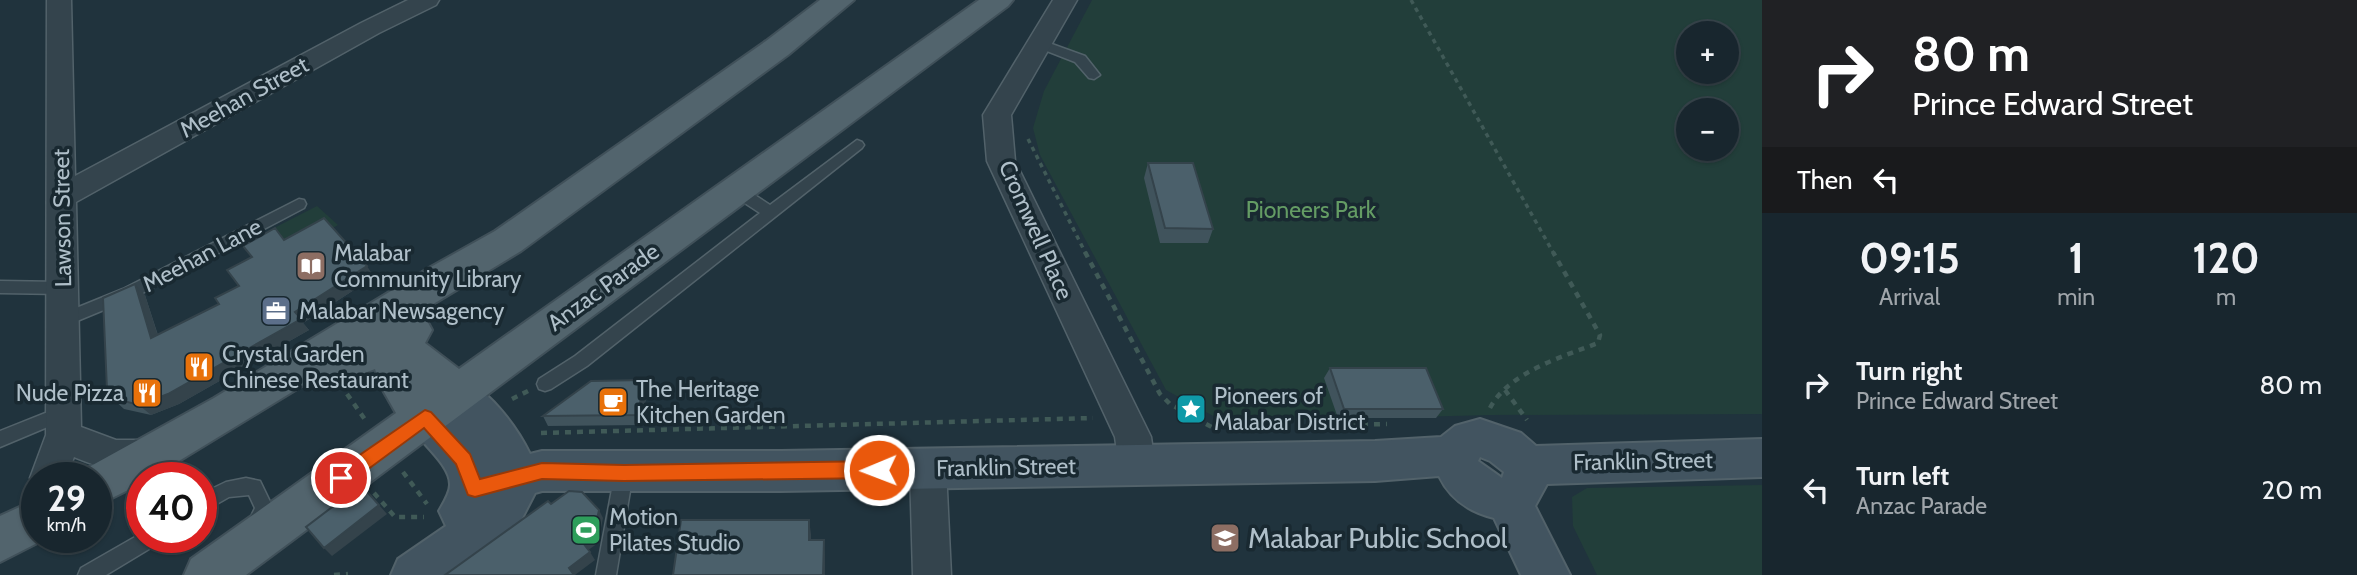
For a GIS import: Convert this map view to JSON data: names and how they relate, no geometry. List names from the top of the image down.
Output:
{
  "streets": {
    "main road": ["Anzac Parade"],
    "street": [
      "Meehan Street",
      "Lawson Street",
      "Cromwell Place",
      "Franklin Street"
    ],
    "lane": ["Meehan Lane"]
  },
  "crossings": [
    ["Meehan Street", "Lawson Street"],
    ["Lawson Street", "Meehan Lane"],
    ["Cromwell Place", "Franklin Street"]
  ],
  "parks": ["Pioneers Park"],
  "places": {
    "library": ["Malabar Community Library"],
    "office": ["Malabar Newsagency"],
    "restaurant": ["Crystal Garden Chinese Restaurant", "Nude Pizza"],
    "cafe": ["The Heritage Kitchen Garden"],
    "place": ["Pioneers of Malabar District"],
    "sports": ["Motion Pilates Studio"],
    "school or university": ["Malabar Public School"]
  },
  "page": {
    "turn": ["80 m", "Prince Edward Street"],
    "map_buttons": ["+", "−"],
    "then": "Then",
    "eta": [
      "09:15",
      "Arrival",
      "1",
      "min",
      "120",
      "m"
    ],
    "list": [
      {
        "name": "Turn right",
        "note": "Prince Edward Street",
        "value": "80 m"
      },
      {
        "name": "Turn left",
        "note": "Anzac Parade",
        "value": "20 m"
      }
    ],
    "speed": "29 km/h",
    "limit": "40"
  }
}
